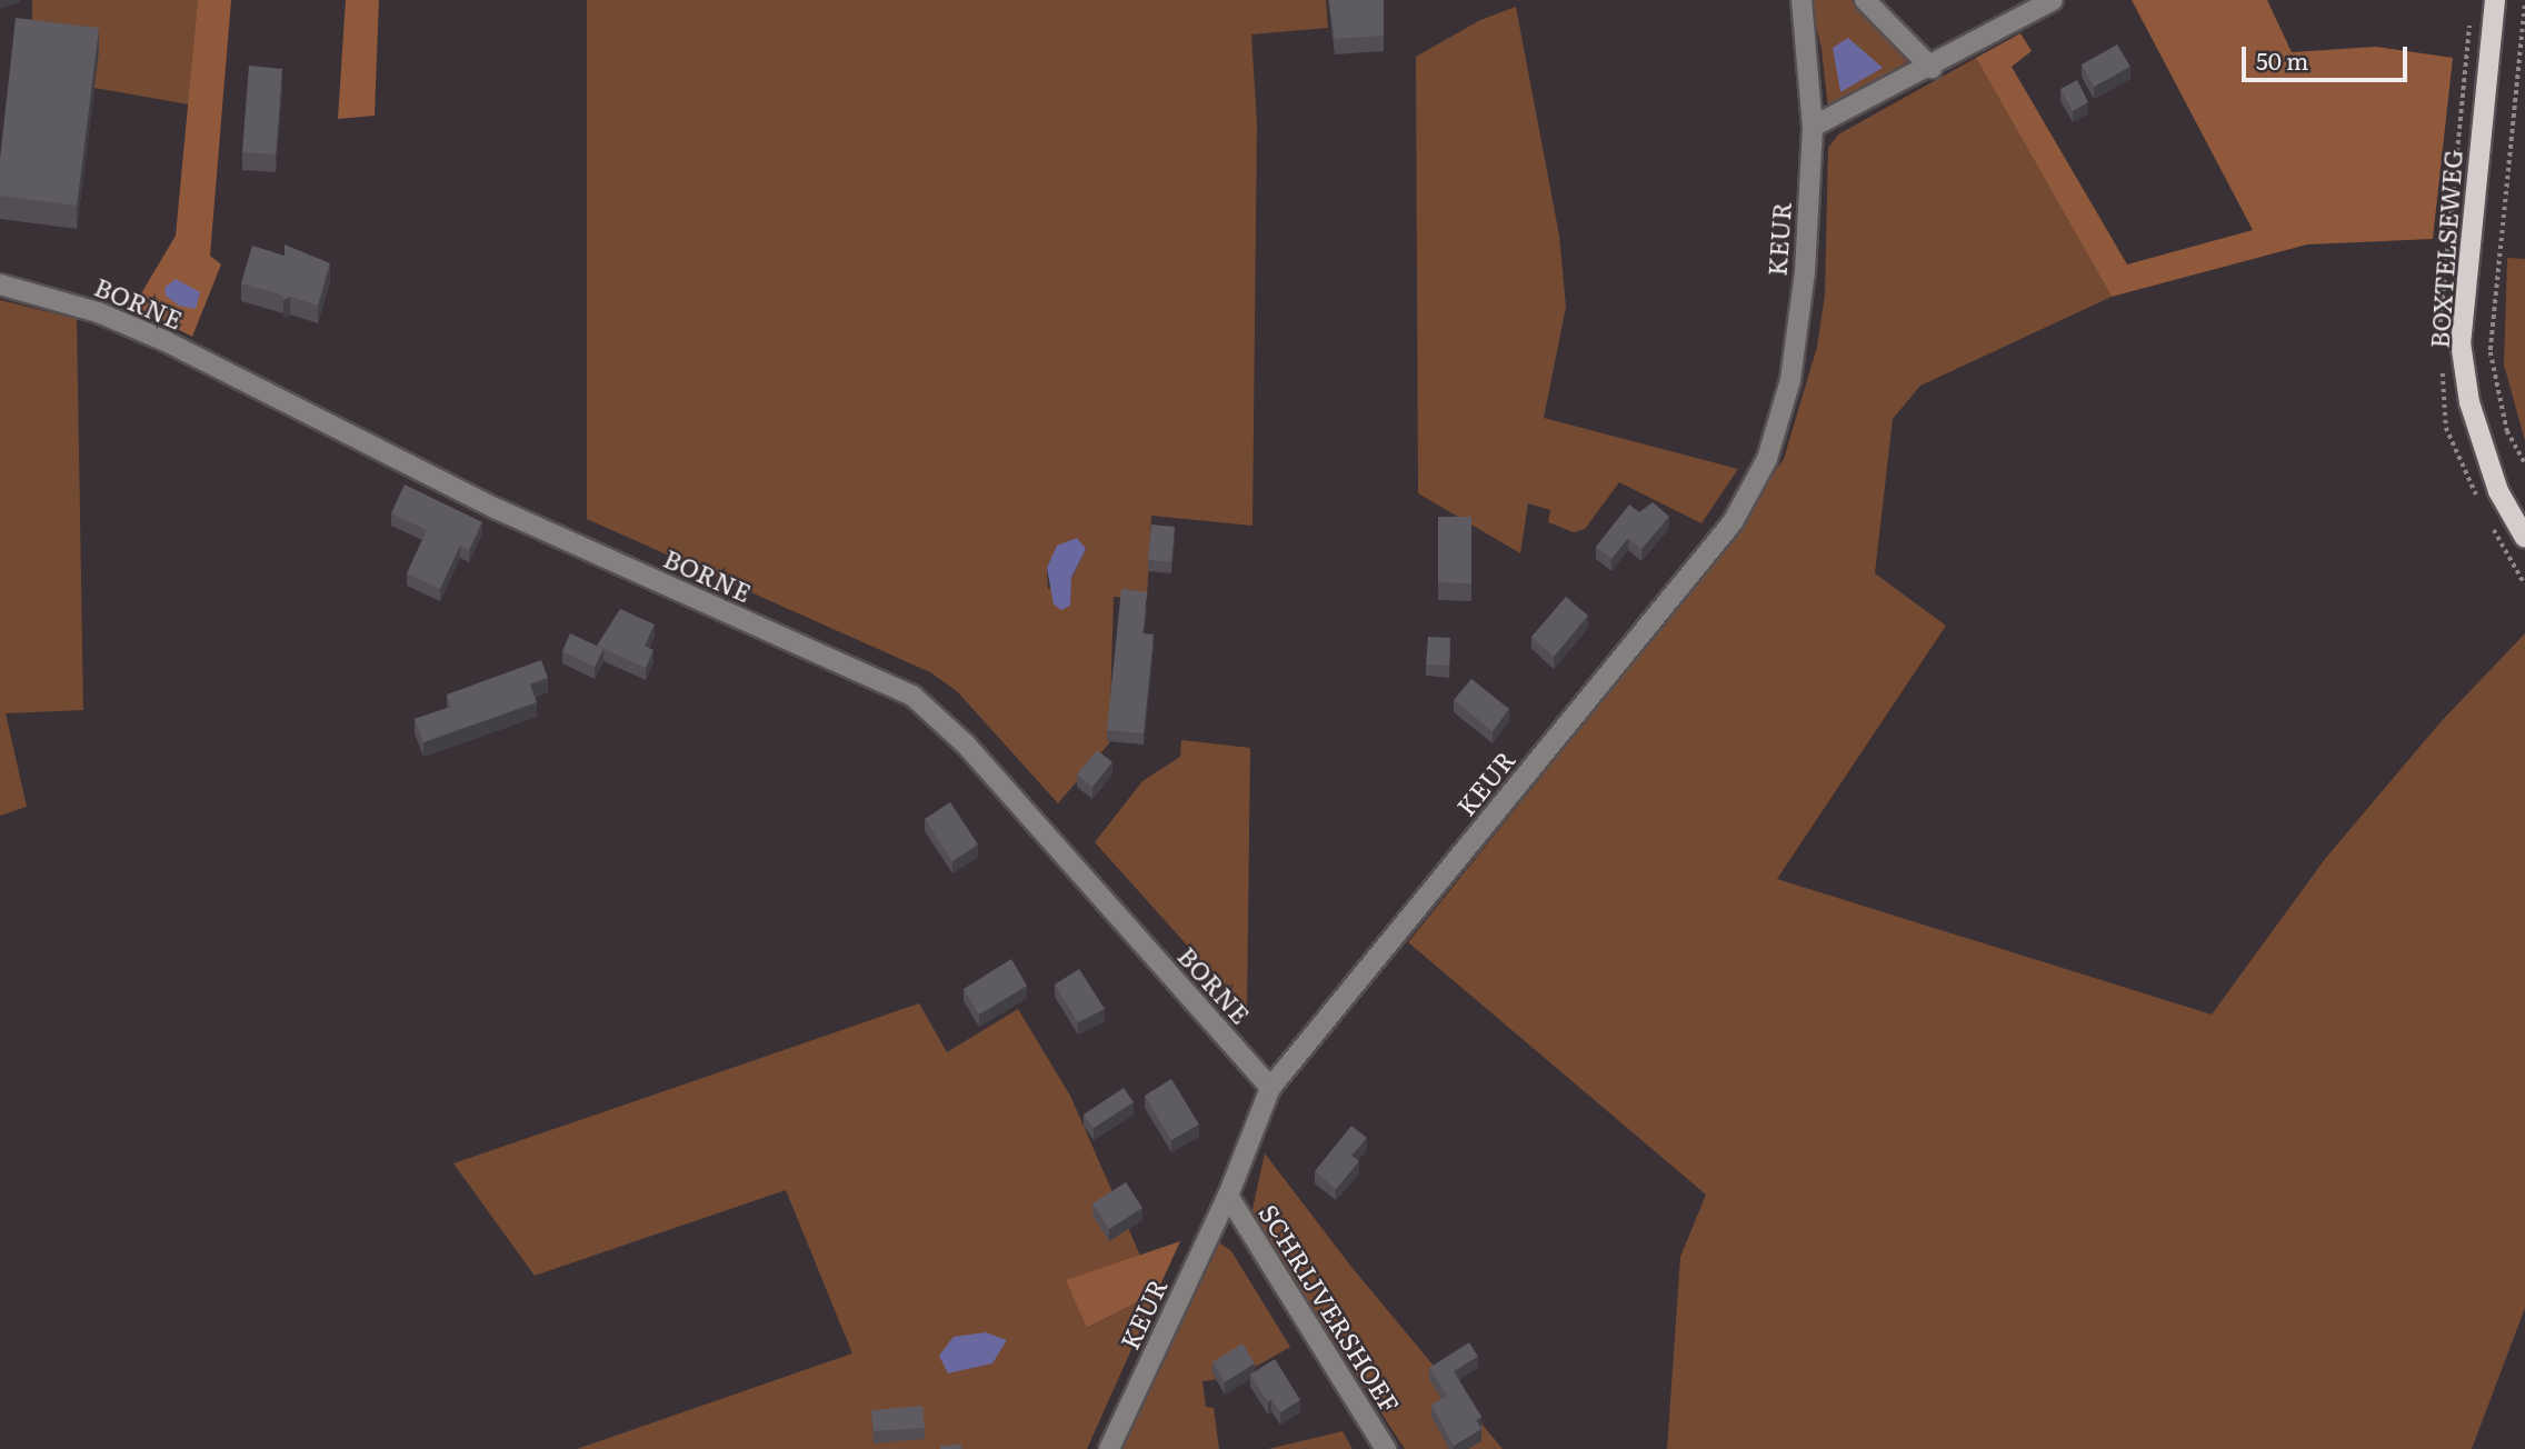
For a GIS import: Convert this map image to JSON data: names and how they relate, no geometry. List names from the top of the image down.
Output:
{
  "streets": {
    "main road": ["BOXTELSEWEG"],
    "street": ["KEUR", "BORNE", "SCHRIJVERSHOEF"]
  },
  "crossings": [
    ["KEUR", "BORNE"],
    ["KEUR", "SCHRIJVERSHOEF"]
  ],
  "scale_bar": "50 m"
}
